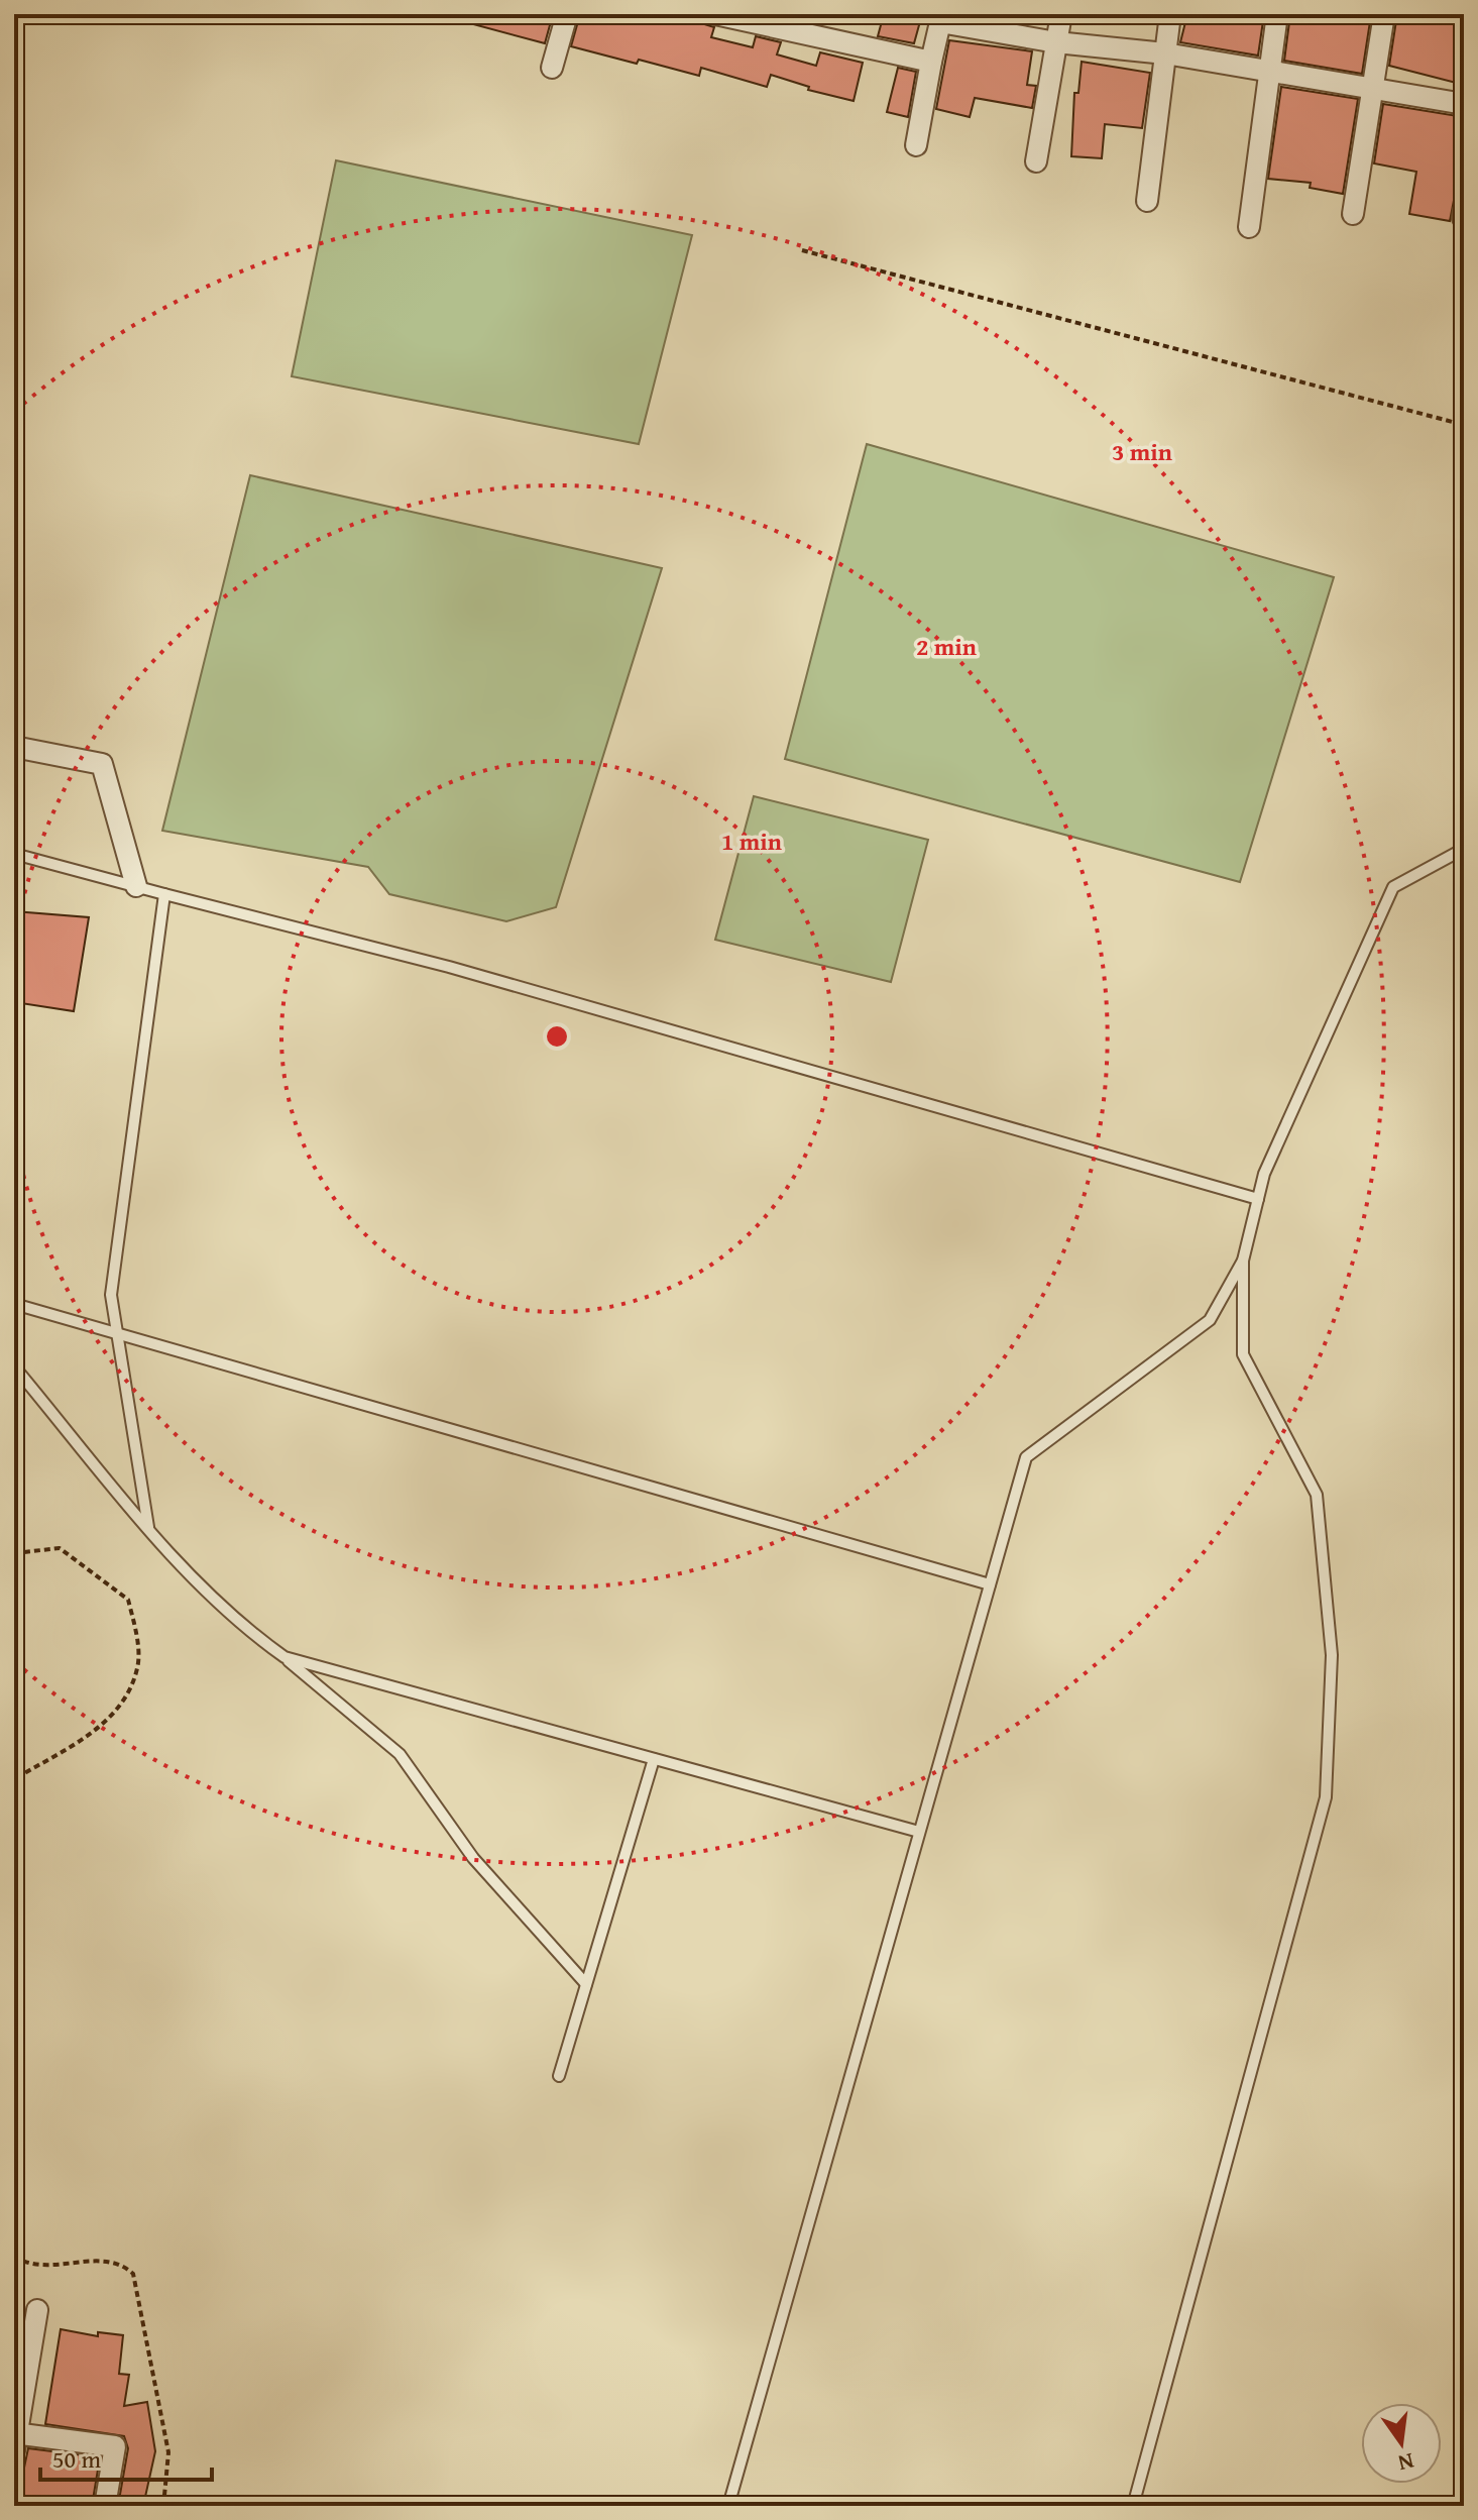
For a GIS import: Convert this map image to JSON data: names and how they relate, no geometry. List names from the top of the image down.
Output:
{
  "scale_bar": "50 m",
  "north": "bottom",
  "rings": ["3 min", "2 min", "1 min"]
}
